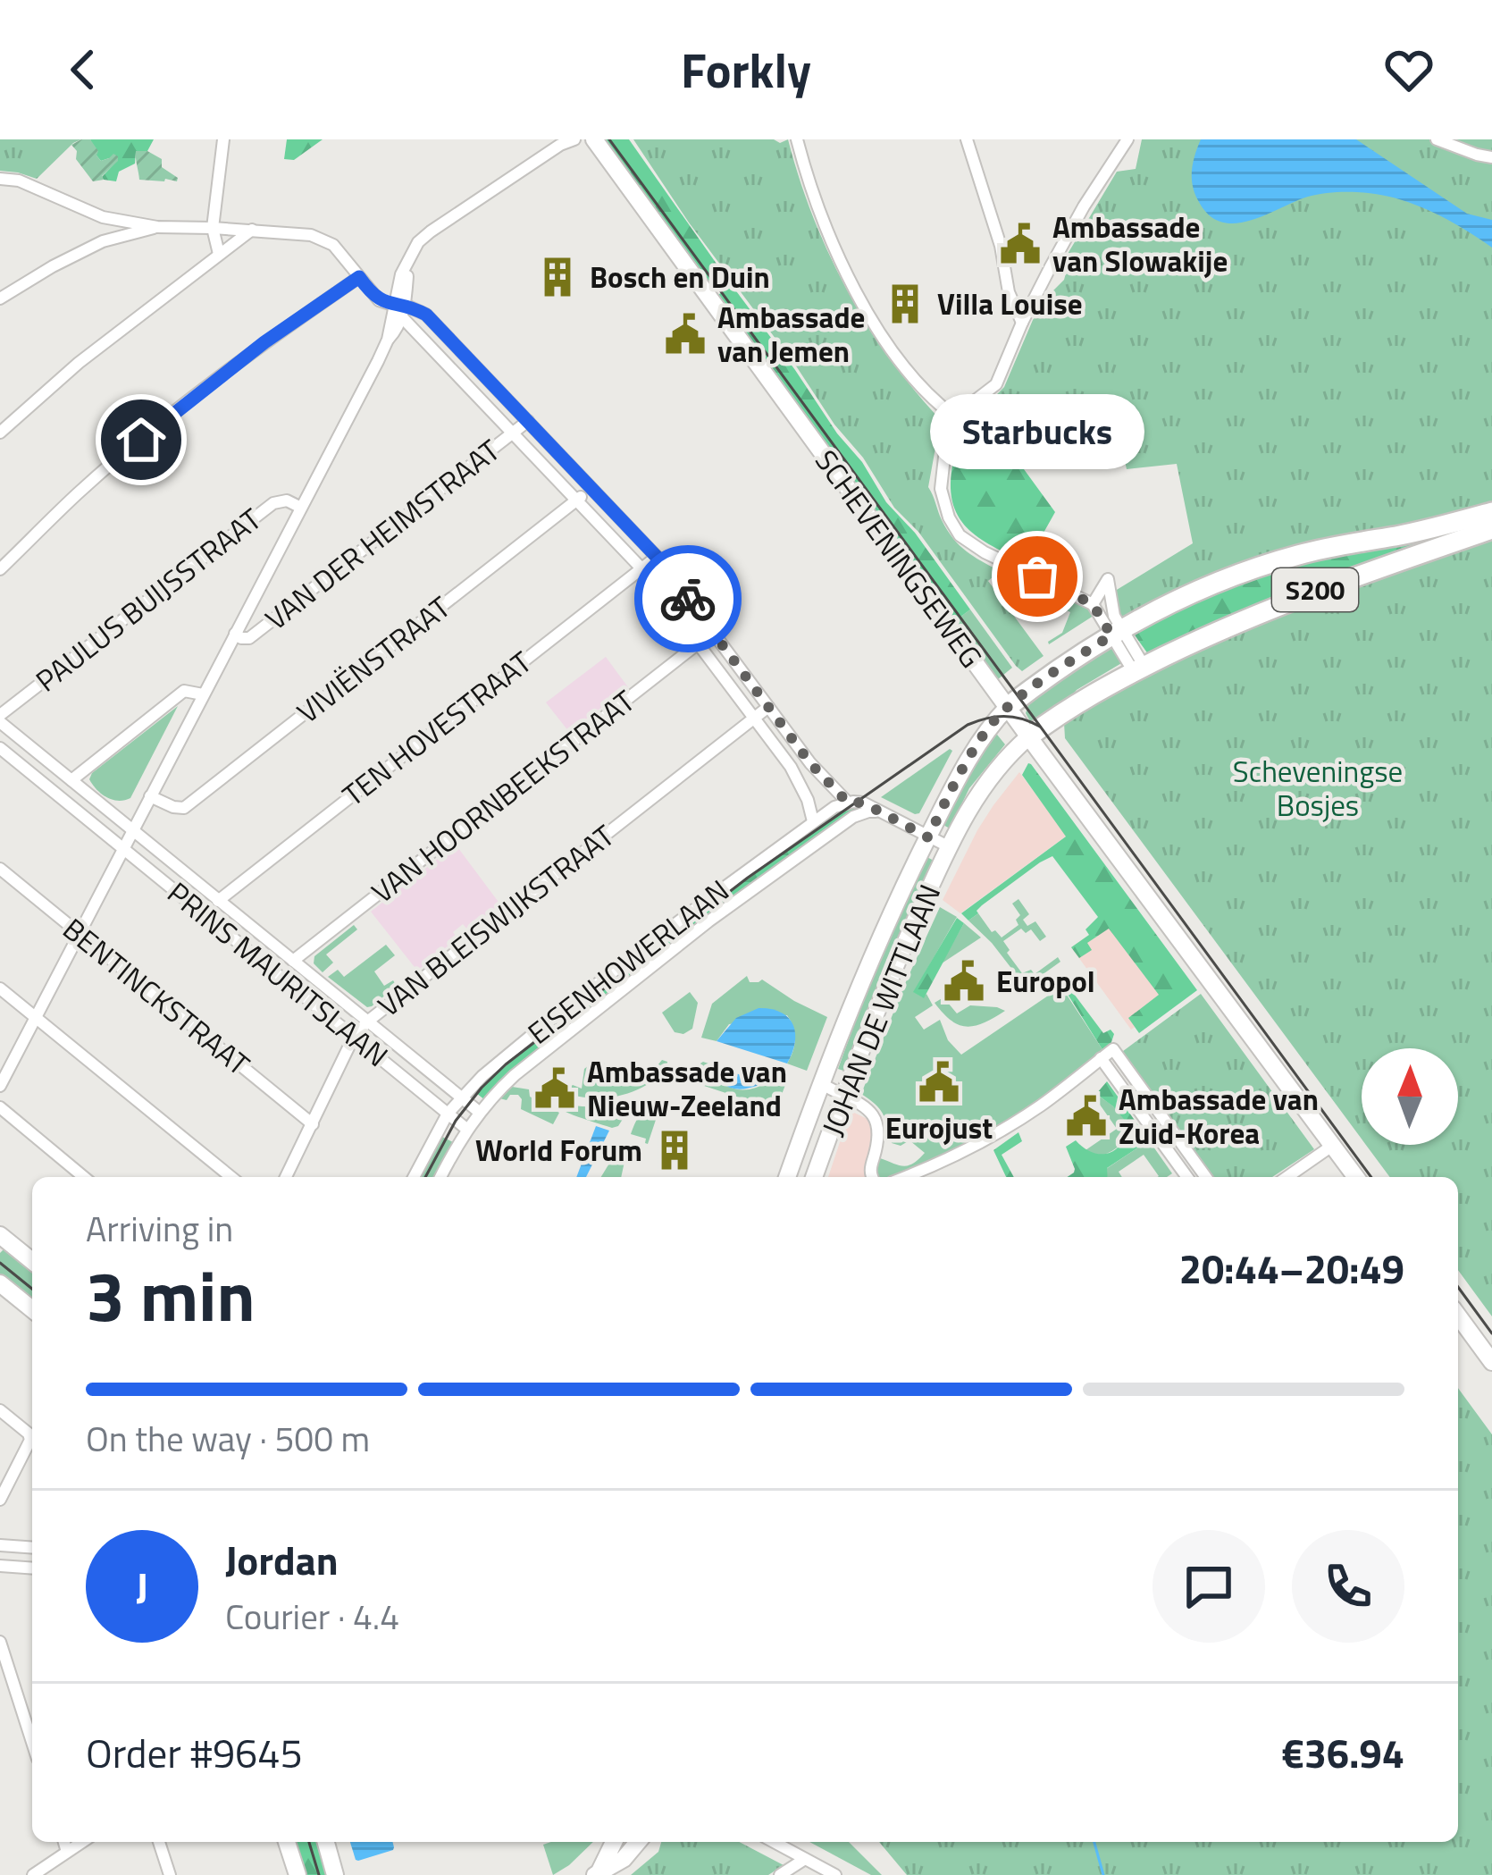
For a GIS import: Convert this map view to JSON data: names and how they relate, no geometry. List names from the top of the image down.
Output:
{
  "streets": {
    "main road": ["S200"],
    "street": [
      "VAN DER HEIMSTRAAT",
      "SCHEVENINGSEWEG",
      "PAULUS BUIJSSTRAAT",
      "VIVIËNSTRAAT",
      "TEN HOVESTRAAT",
      "VAN HOORNBEEKSTRAAT",
      "VAN BLEISWIJKSTRAAT",
      "EISENHOWERLAAN",
      "PRINS MAURITSLAAN",
      "BENTINCKSTRAAT",
      "JOHAN DE WITTLAAN"
    ]
  },
  "crossings": [
    ["SCHEVENINGSEWEG", "S200"],
    ["SCHEVENINGSEWEG", "JOHAN DE WITTLAAN"],
    ["S200", "JOHAN DE WITTLAAN"],
    ["TEN HOVESTRAAT", "PRINS MAURITSLAAN"],
    ["VAN HOORNBEEKSTRAAT", "PRINS MAURITSLAAN"],
    ["VAN BLEISWIJKSTRAAT", "PRINS MAURITSLAAN"],
    ["VAN BLEISWIJKSTRAAT", "BENTINCKSTRAAT"],
    ["EISENHOWERLAAN", "PRINS MAURITSLAAN"]
  ],
  "parks": ["Scheveningse Bosjes"],
  "places": {
    "public building": [
      "Ambassade van Slowakije",
      "Ambassade van Jemen",
      "Europol",
      "Eurojust",
      "Ambassade van Nieuw-Zeeland",
      "Ambassade van Zuid-Korea"
    ],
    "building": ["Bosch en Duin", "Villa Louise", "World Forum"],
    "other": ["Starbucks"]
  },
  "north": "top",
  "page": {
    "header": "Forkly",
    "bubble": "Starbucks",
    "heading": ["3 min", "Arriving in", "20:44–20:49"],
    "panel": [
      "Jordan",
      "Courier · 4.4",
      "Order #9645",
      "€36.94"
    ],
    "bar": "On the way · 500 m",
    "round": "J"
  }
}
